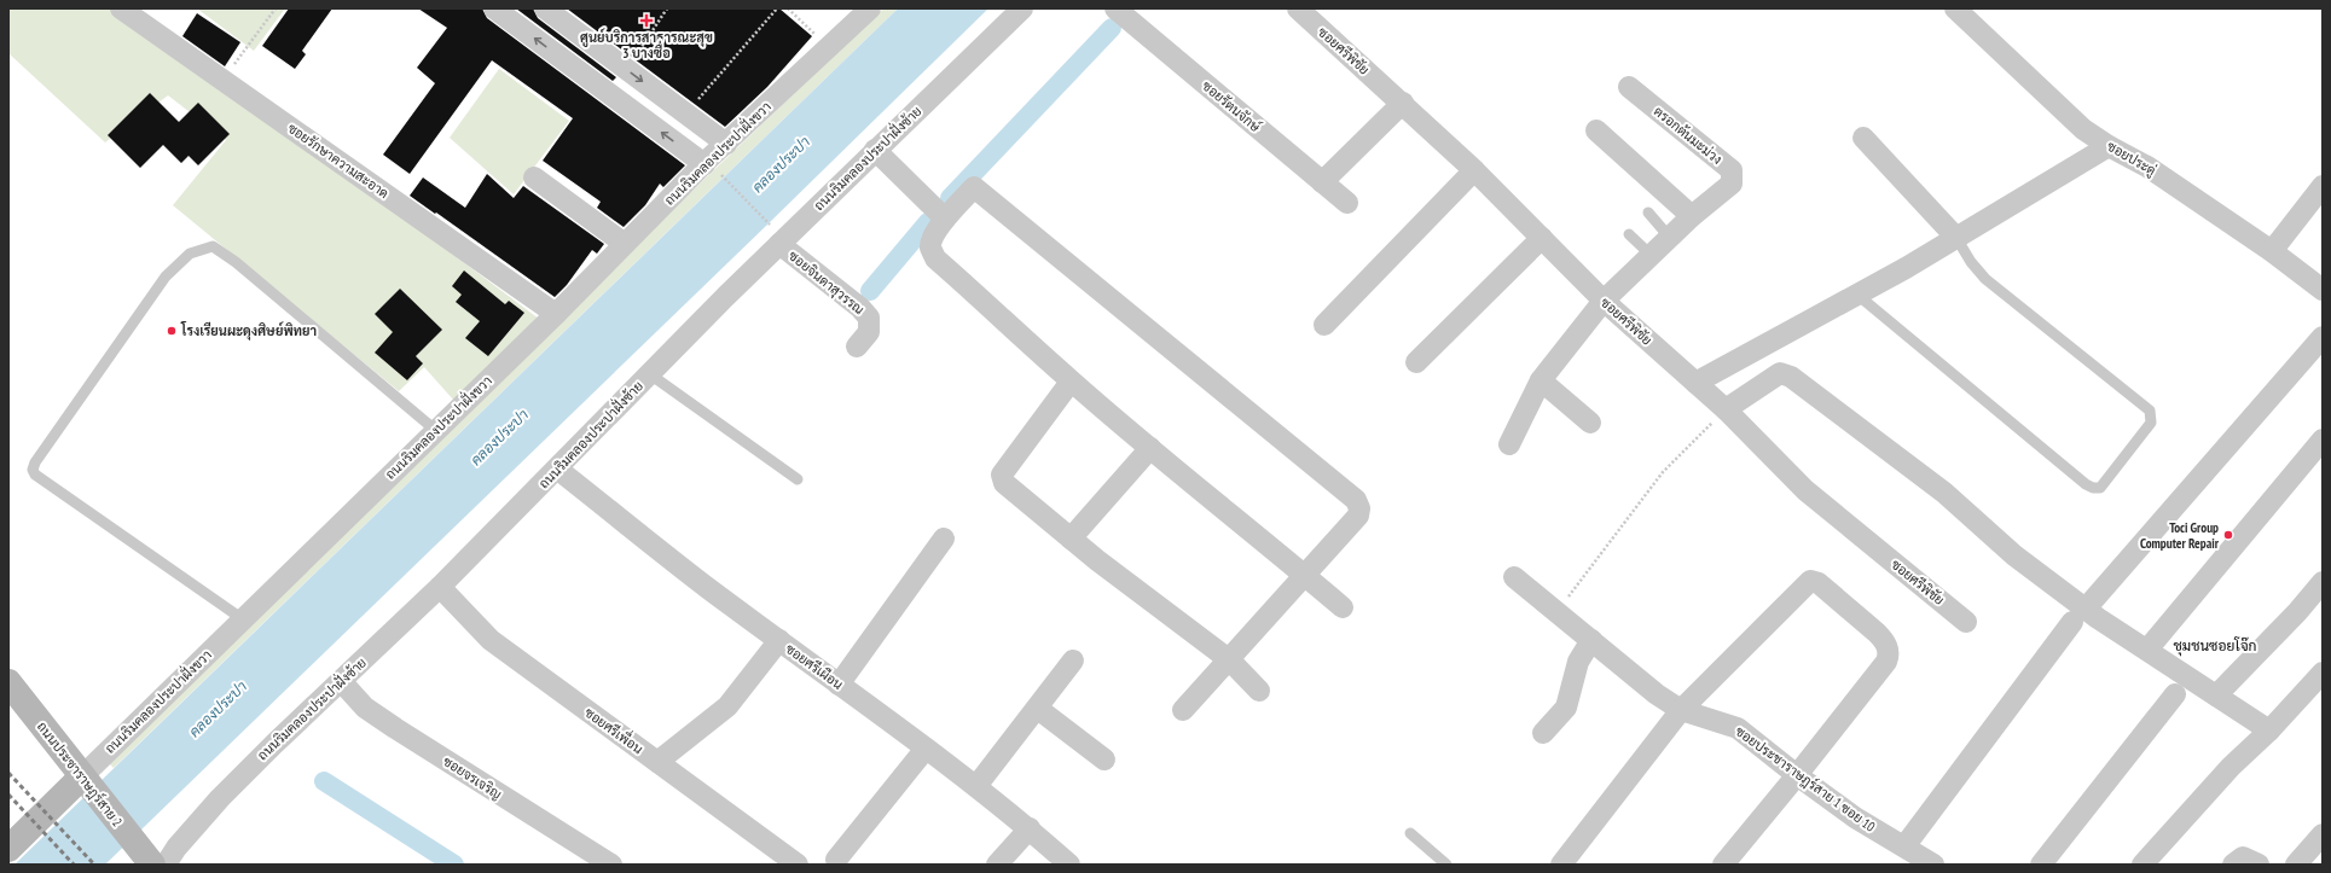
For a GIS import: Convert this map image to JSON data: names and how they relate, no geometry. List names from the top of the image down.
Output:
{
  "streets": {
    "main road": ["ถนนริมคลองประปาฝั่งขวา", "ถนนประชาราษฎร์สาย 2"],
    "street": [
      "ซอยศรีพิชัย",
      "ซอยรัตนจักษ์",
      "ตรอกต้นมะม่วง",
      "ถนนริมคลองประปาฝั่งซ้าย",
      "ซอยประดู่",
      "ซอยรักษาความสะอาด",
      "ซอยจินดาสุวรรณ",
      "ซอยศรีเผือน",
      "ซอยศรีเพื่อน",
      "ซอยจรเจริญ",
      "ซอยประชาราษฎร์สาย 1 ซอย 10"
    ]
  },
  "crossings": [
    ["ถนนริมคลองประปาฝั่งขวา", "ซอยรักษาความสะอาด"],
    ["ถนนริมคลองประปาฝั่งขวา", "ถนนประชาราษฎร์สาย 2"],
    ["ถนนริมคลองประปาฝั่งซ้าย", "ซอยจินดาสุวรรณ"],
    ["ถนนริมคลองประปาฝั่งซ้าย", "ซอยศรีเผือน"],
    ["ถนนริมคลองประปาฝั่งซ้าย", "ซอยศรีเพื่อน"],
    ["ถนนริมคลองประปาฝั่งซ้าย", "ซอยจรเจริญ"]
  ],
  "districts": ["ชุมชนซอยโจ๊ก"],
  "water": ["คลองประปา"],
  "places": {
    "health": ["ศูนย์บริการสาธารณะสุข 3 บางซื่อ"],
    "other": ["โรงเรียนผะดุงศิษย์พิทยา", "Toci Group Computer Repair"]
  }
}
